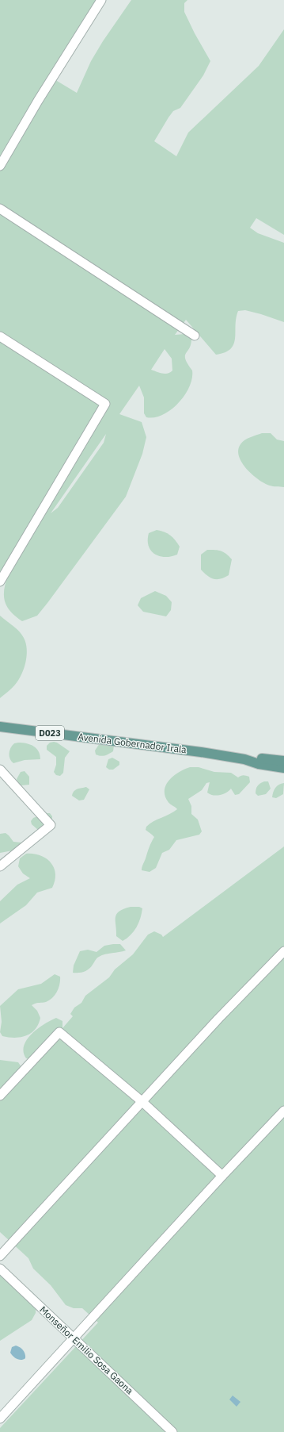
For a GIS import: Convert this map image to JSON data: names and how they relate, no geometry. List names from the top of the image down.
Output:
{
  "streets": {
    "main road": ["D023", "Avenida Gobernador Irala"],
    "street": ["Monseñor Emilio Sosa Gaona"]
  }
}
